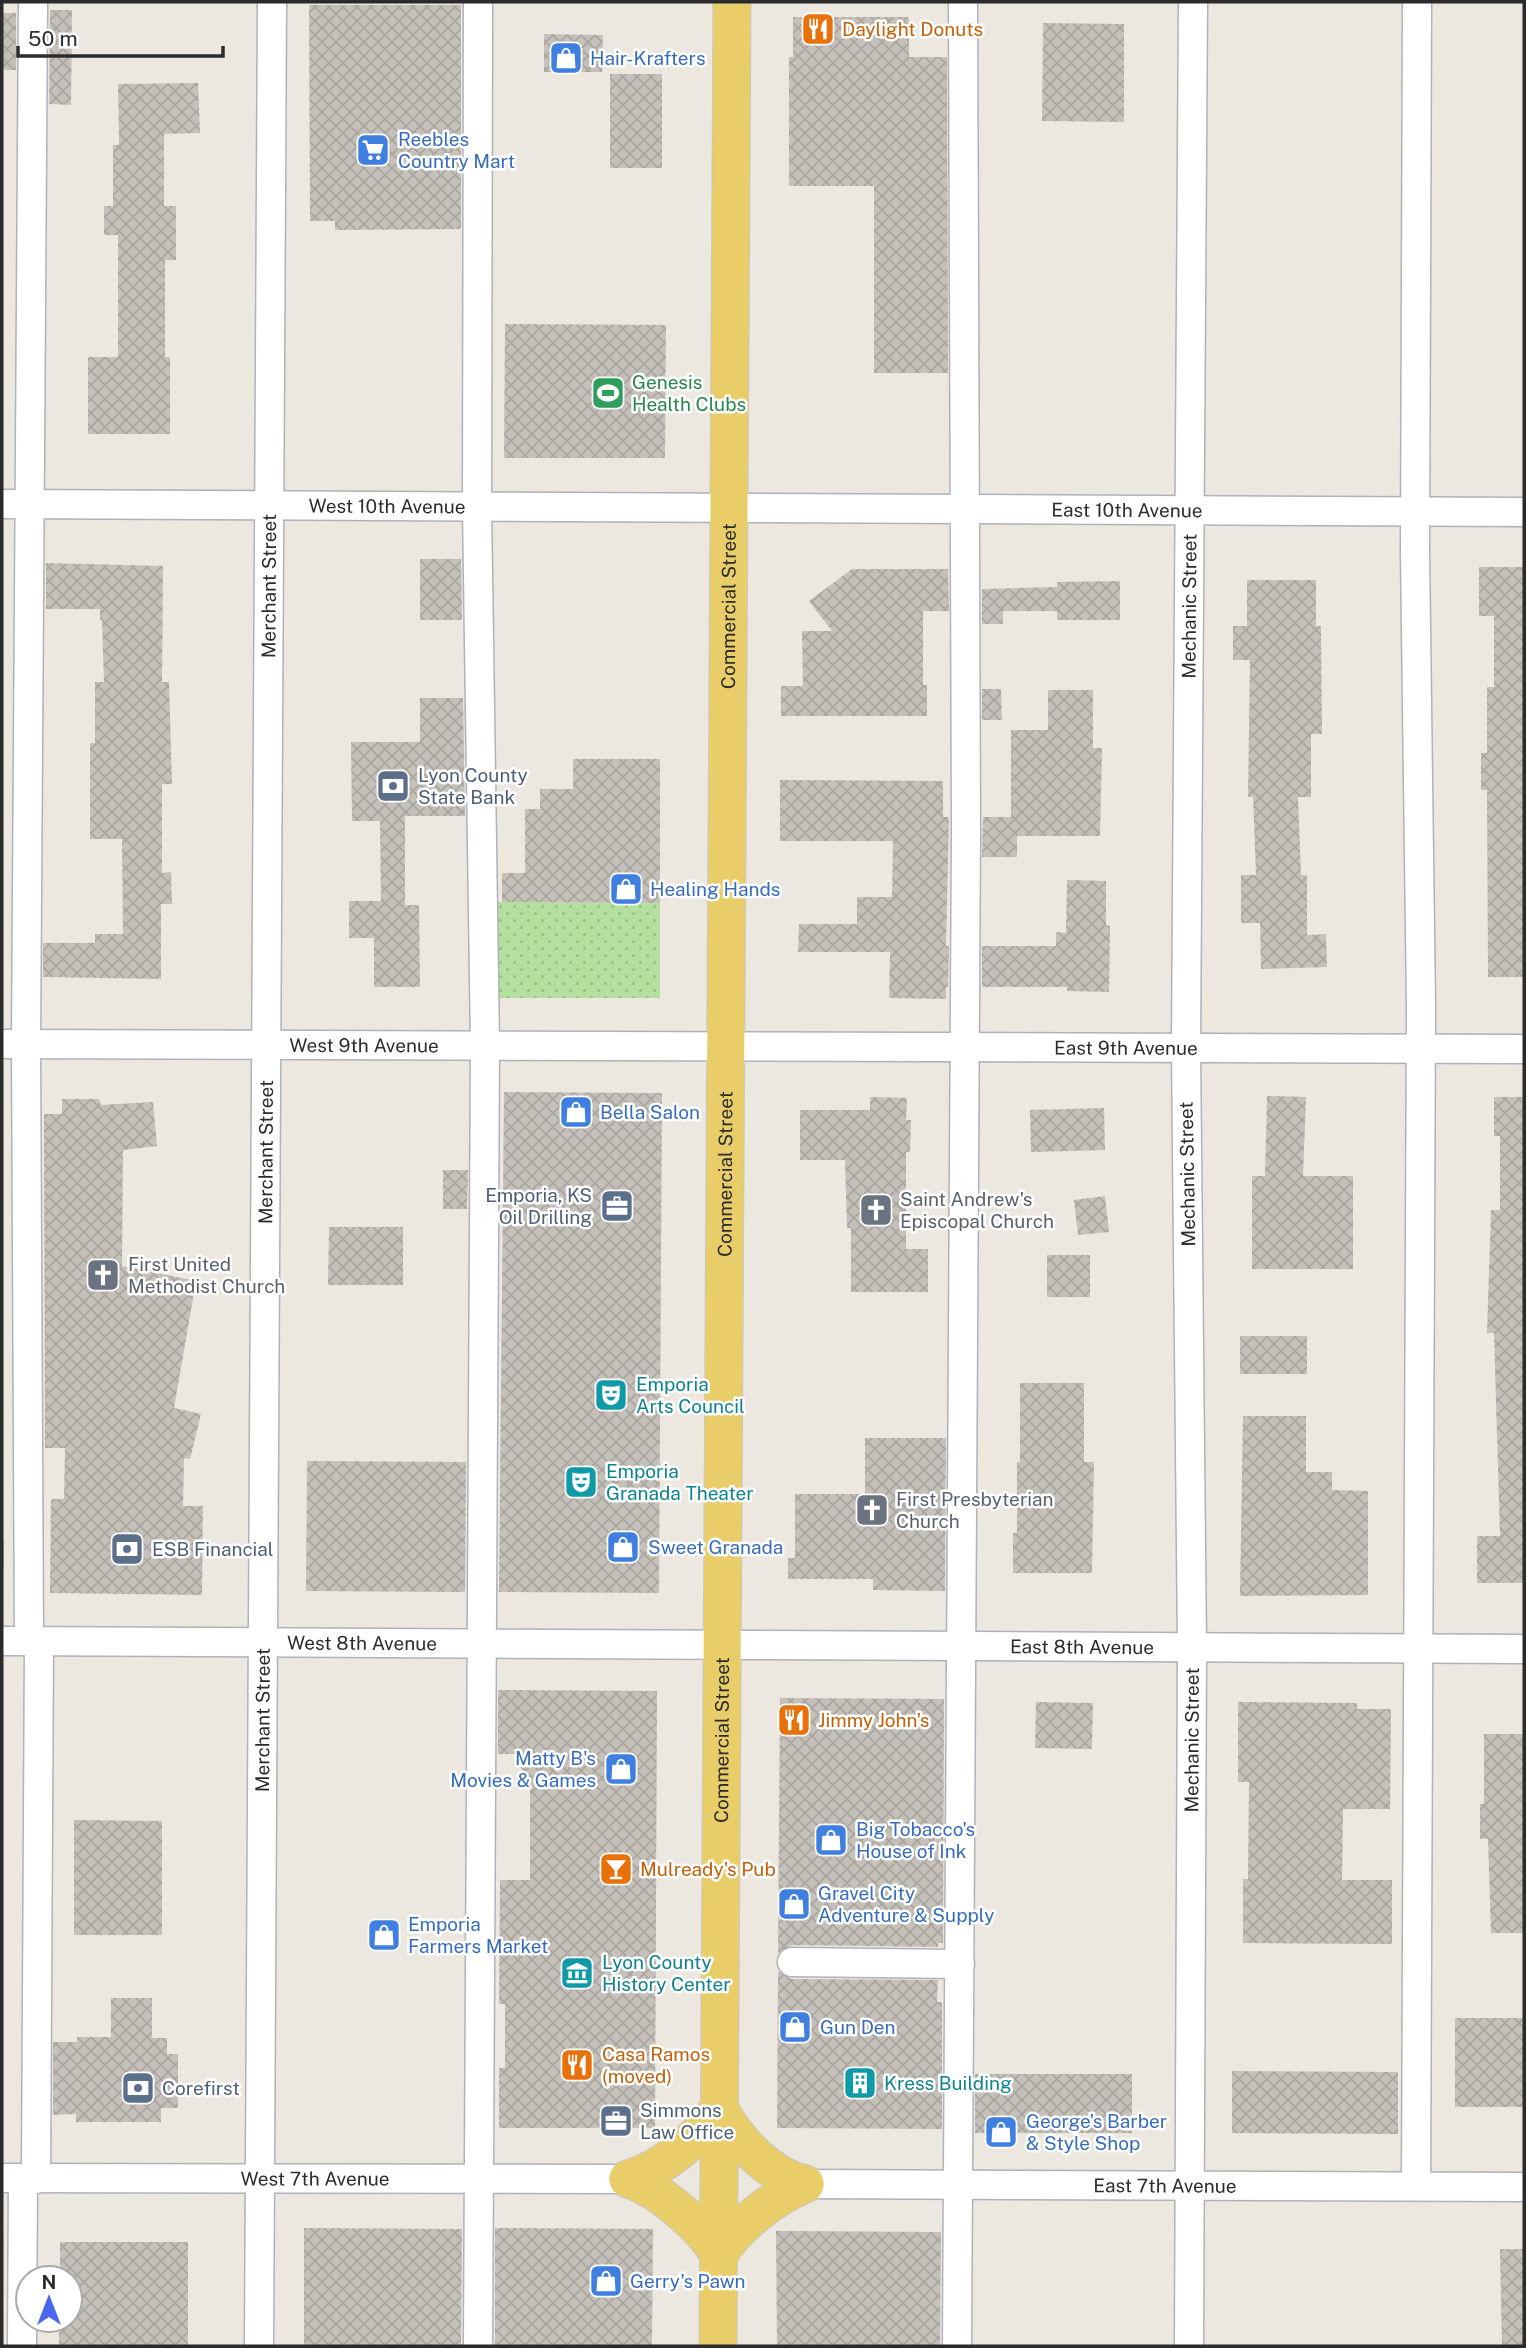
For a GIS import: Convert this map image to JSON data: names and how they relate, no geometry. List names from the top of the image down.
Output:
{
  "streets": {
    "main road": ["Commercial Street"],
    "street": [
      "West 10th Avenue",
      "East 10th Avenue",
      "Merchant Street",
      "Mechanic Street",
      "West 9th Avenue",
      "East 9th Avenue",
      "West 8th Avenue",
      "East 8th Avenue",
      "West 7th Avenue",
      "East 7th Avenue"
    ]
  },
  "crossings": [
    ["West 10th Avenue", "East 10th Avenue"],
    ["West 10th Avenue", "Merchant Street"],
    ["West 10th Avenue", "Commercial Street"],
    ["East 10th Avenue", "Commercial Street"],
    ["East 10th Avenue", "Mechanic Street"],
    ["Merchant Street", "West 9th Avenue"],
    ["Merchant Street", "West 8th Avenue"],
    ["Merchant Street", "West 7th Avenue"],
    ["Commercial Street", "West 9th Avenue"],
    ["Commercial Street", "East 9th Avenue"],
    ["Commercial Street", "West 8th Avenue"],
    ["Commercial Street", "East 8th Avenue"],
    ["Mechanic Street", "East 9th Avenue"],
    ["Mechanic Street", "East 8th Avenue"],
    ["Mechanic Street", "East 7th Avenue"],
    ["West 9th Avenue", "East 9th Avenue"],
    ["West 8th Avenue", "East 8th Avenue"]
  ],
  "places": {
    "restaurant": ["Daylight Donuts", "Jimmy John's", "Casa Ramos (moved)"],
    "shop": [
      "Hair-Krafters",
      "Healing Hands",
      "Bella Salon",
      "Sweet Granada",
      "Matty B's Movies & Games",
      "Big Tobacco's House of Ink",
      "Gravel City Adventure & Supply",
      "Emporia Farmers Market",
      "Gun Den",
      "George's Barber & Style Shop",
      "Gerry's Pawn"
    ],
    "supermarket": ["Reebles Country Mart"],
    "sports": ["Genesis Health Clubs"],
    "bank": ["Lyon County State Bank", "ESB Financial", "Corefirst"],
    "office": ["Emporia, KS Oil Drilling", "Simmons Law Office"],
    "church": ["Saint Andrew's Episcopal Church", "First United Methodist Church", "First Presbyterian Church"],
    "theatre": ["Emporia Arts Council", "Emporia Granada Theater"],
    "bar": ["Mulready's Pub"],
    "museum": ["Lyon County History Center"],
    "building": ["Kress Building"]
  },
  "scale_bar": "50 m",
  "north": "top"
}
